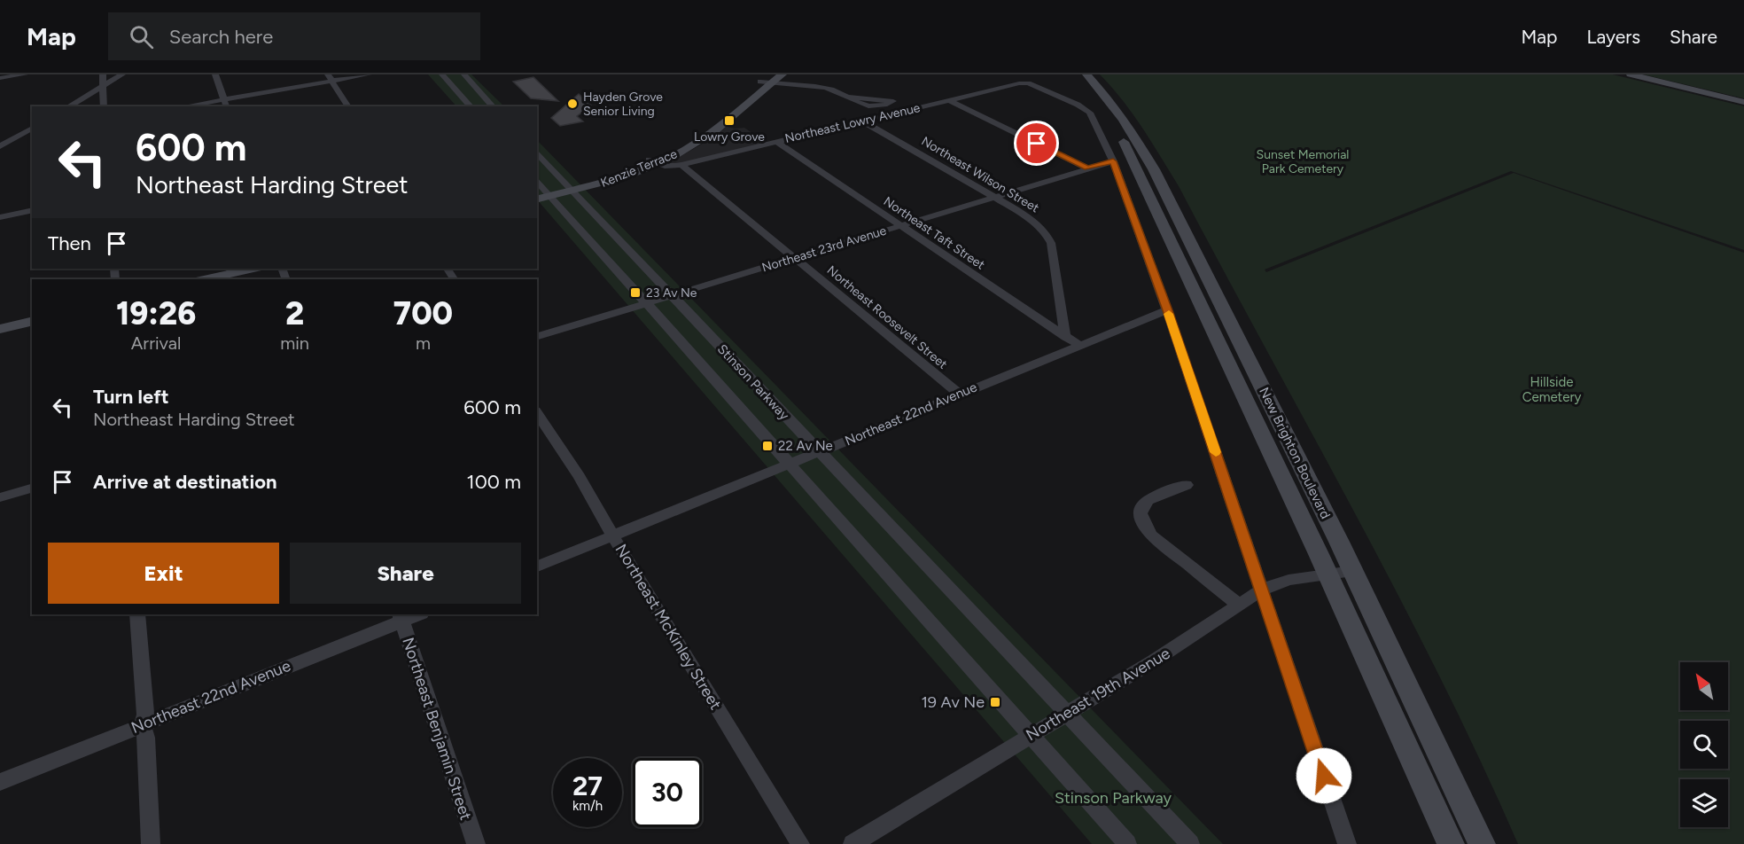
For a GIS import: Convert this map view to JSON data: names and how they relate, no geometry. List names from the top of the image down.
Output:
{
  "streets": {
    "main road": ["Kenzie Terrace", "New Brighton Boulevard"],
    "street": [
      "Northeast Lowry Avenue",
      "Northeast Wilson Street",
      "Northeast Taft Street",
      "Northeast 23rd Avenue",
      "Northeast Roosevelt Street",
      "Stinson Parkway",
      "Northeast 22nd Avenue",
      "Northeast McKinley Street",
      "Northeast 19th Avenue",
      "Northeast Benjamin Street"
    ]
  },
  "crossings": [
    ["Northeast Lowry Avenue", "Kenzie Terrace"],
    ["Northeast Lowry Avenue", "Northeast Wilson Street"],
    ["Northeast Lowry Avenue", "Northeast Taft Street"],
    ["Northeast Lowry Avenue", "Northeast 23rd Avenue"],
    ["Northeast Lowry Avenue", "Northeast Roosevelt Street"],
    ["Kenzie Terrace", "Stinson Parkway"],
    ["Northeast Wilson Street", "Northeast Taft Street"],
    ["Northeast Wilson Street", "Northeast 23rd Avenue"],
    ["Northeast Taft Street", "Northeast 23rd Avenue"],
    ["Northeast Taft Street", "Northeast 22nd Avenue"],
    ["Northeast 23rd Avenue", "Northeast Roosevelt Street"],
    ["Northeast 23rd Avenue", "Stinson Parkway"],
    ["Northeast Roosevelt Street", "Northeast 22nd Avenue"],
    ["Stinson Parkway", "Northeast 22nd Avenue"],
    ["Stinson Parkway", "Northeast 19th Avenue"],
    ["Northeast 22nd Avenue", "Northeast McKinley Street"],
    ["Northeast 22nd Avenue", "Northeast Benjamin Street"],
    ["New Brighton Boulevard", "Northeast 19th Avenue"]
  ],
  "parks": ["Sunset Memorial Park Cemetery", "Hillside Cemetery", "Stinson Parkway"],
  "places": {
    "other": ["Hayden Grove Senior Living"],
    "transit": [
      "Lowry Grove",
      "23 Av Ne",
      "22 Av Ne",
      "19 Av Ne"
    ]
  },
  "north": "top left",
  "page": {
    "header": "Map",
    "search": "Search here",
    "nav": ["Map", "Layers", "Share"],
    "turn": ["600 m", "Northeast Harding Street"],
    "then": "Then",
    "eta": [
      "19:26",
      "Arrival",
      "2",
      "min",
      "700",
      "m"
    ],
    "list": [
      {
        "name": "Turn left",
        "note": "Northeast Harding Street",
        "value": "600 m"
      },
      {
        "name": "Arrive at destination",
        "value": "100 m"
      }
    ],
    "buttons": ["Exit", "Share"],
    "speed": "27 km/h",
    "limit": "30"
  }
}
